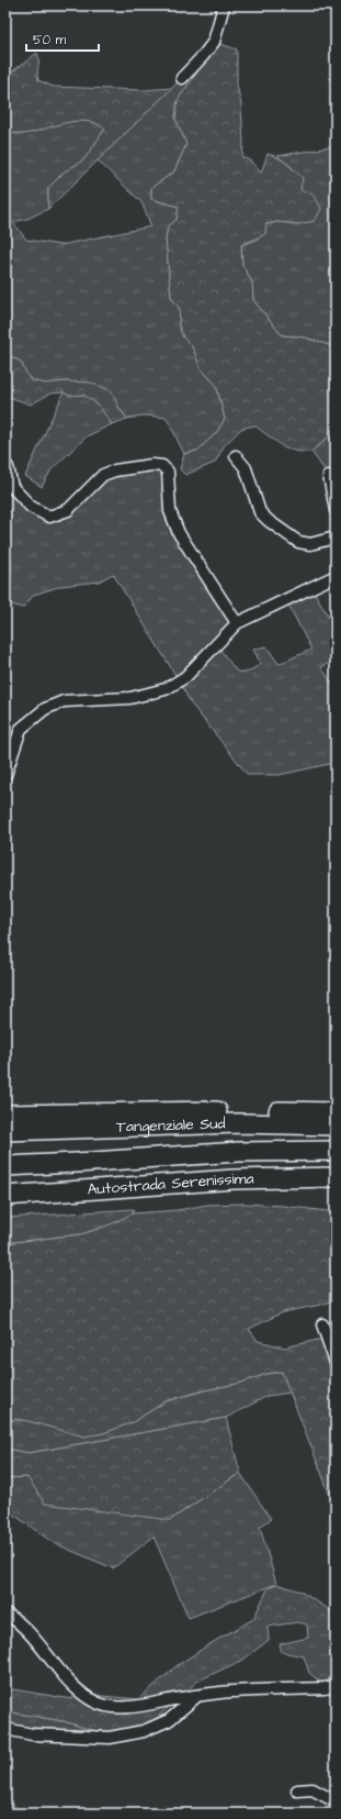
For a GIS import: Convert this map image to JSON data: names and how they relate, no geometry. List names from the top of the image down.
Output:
{
  "streets": {
    "highway": ["Tangenziale Sud", "Autostrada Serenissima"]
  },
  "scale_bar": "50 m"
}
